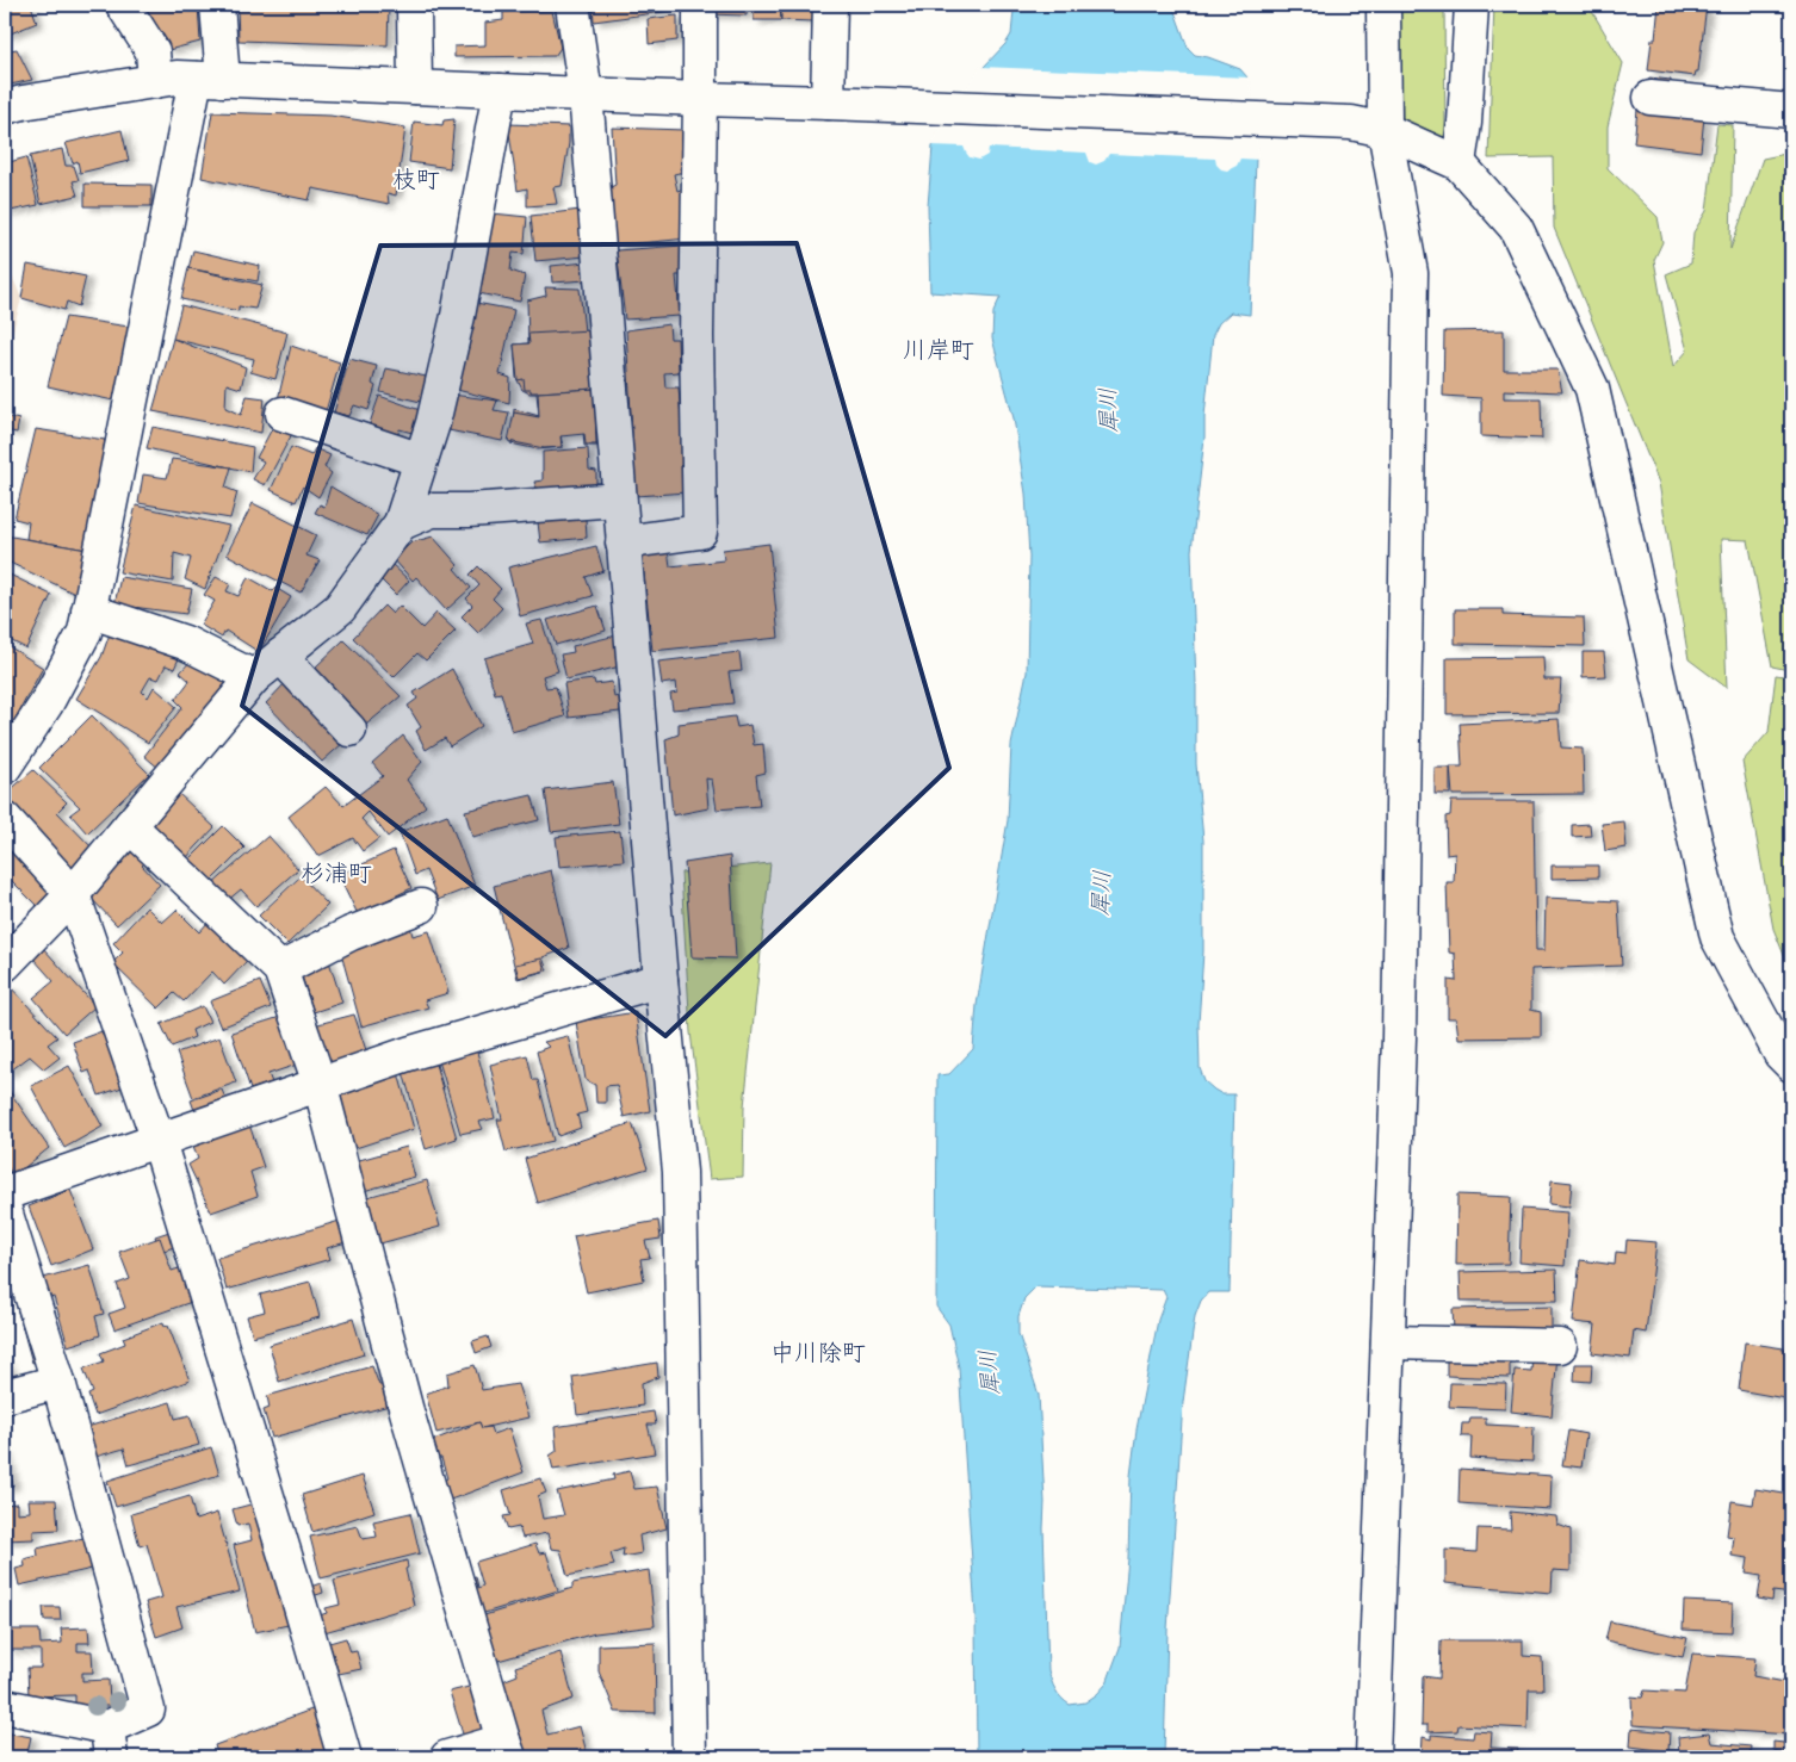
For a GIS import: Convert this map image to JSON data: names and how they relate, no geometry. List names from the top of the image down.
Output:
{
  "districts": [
    "枝町",
    "川岸町",
    "杉浦町",
    "中川除町"
  ],
  "water": ["犀川"]
}
